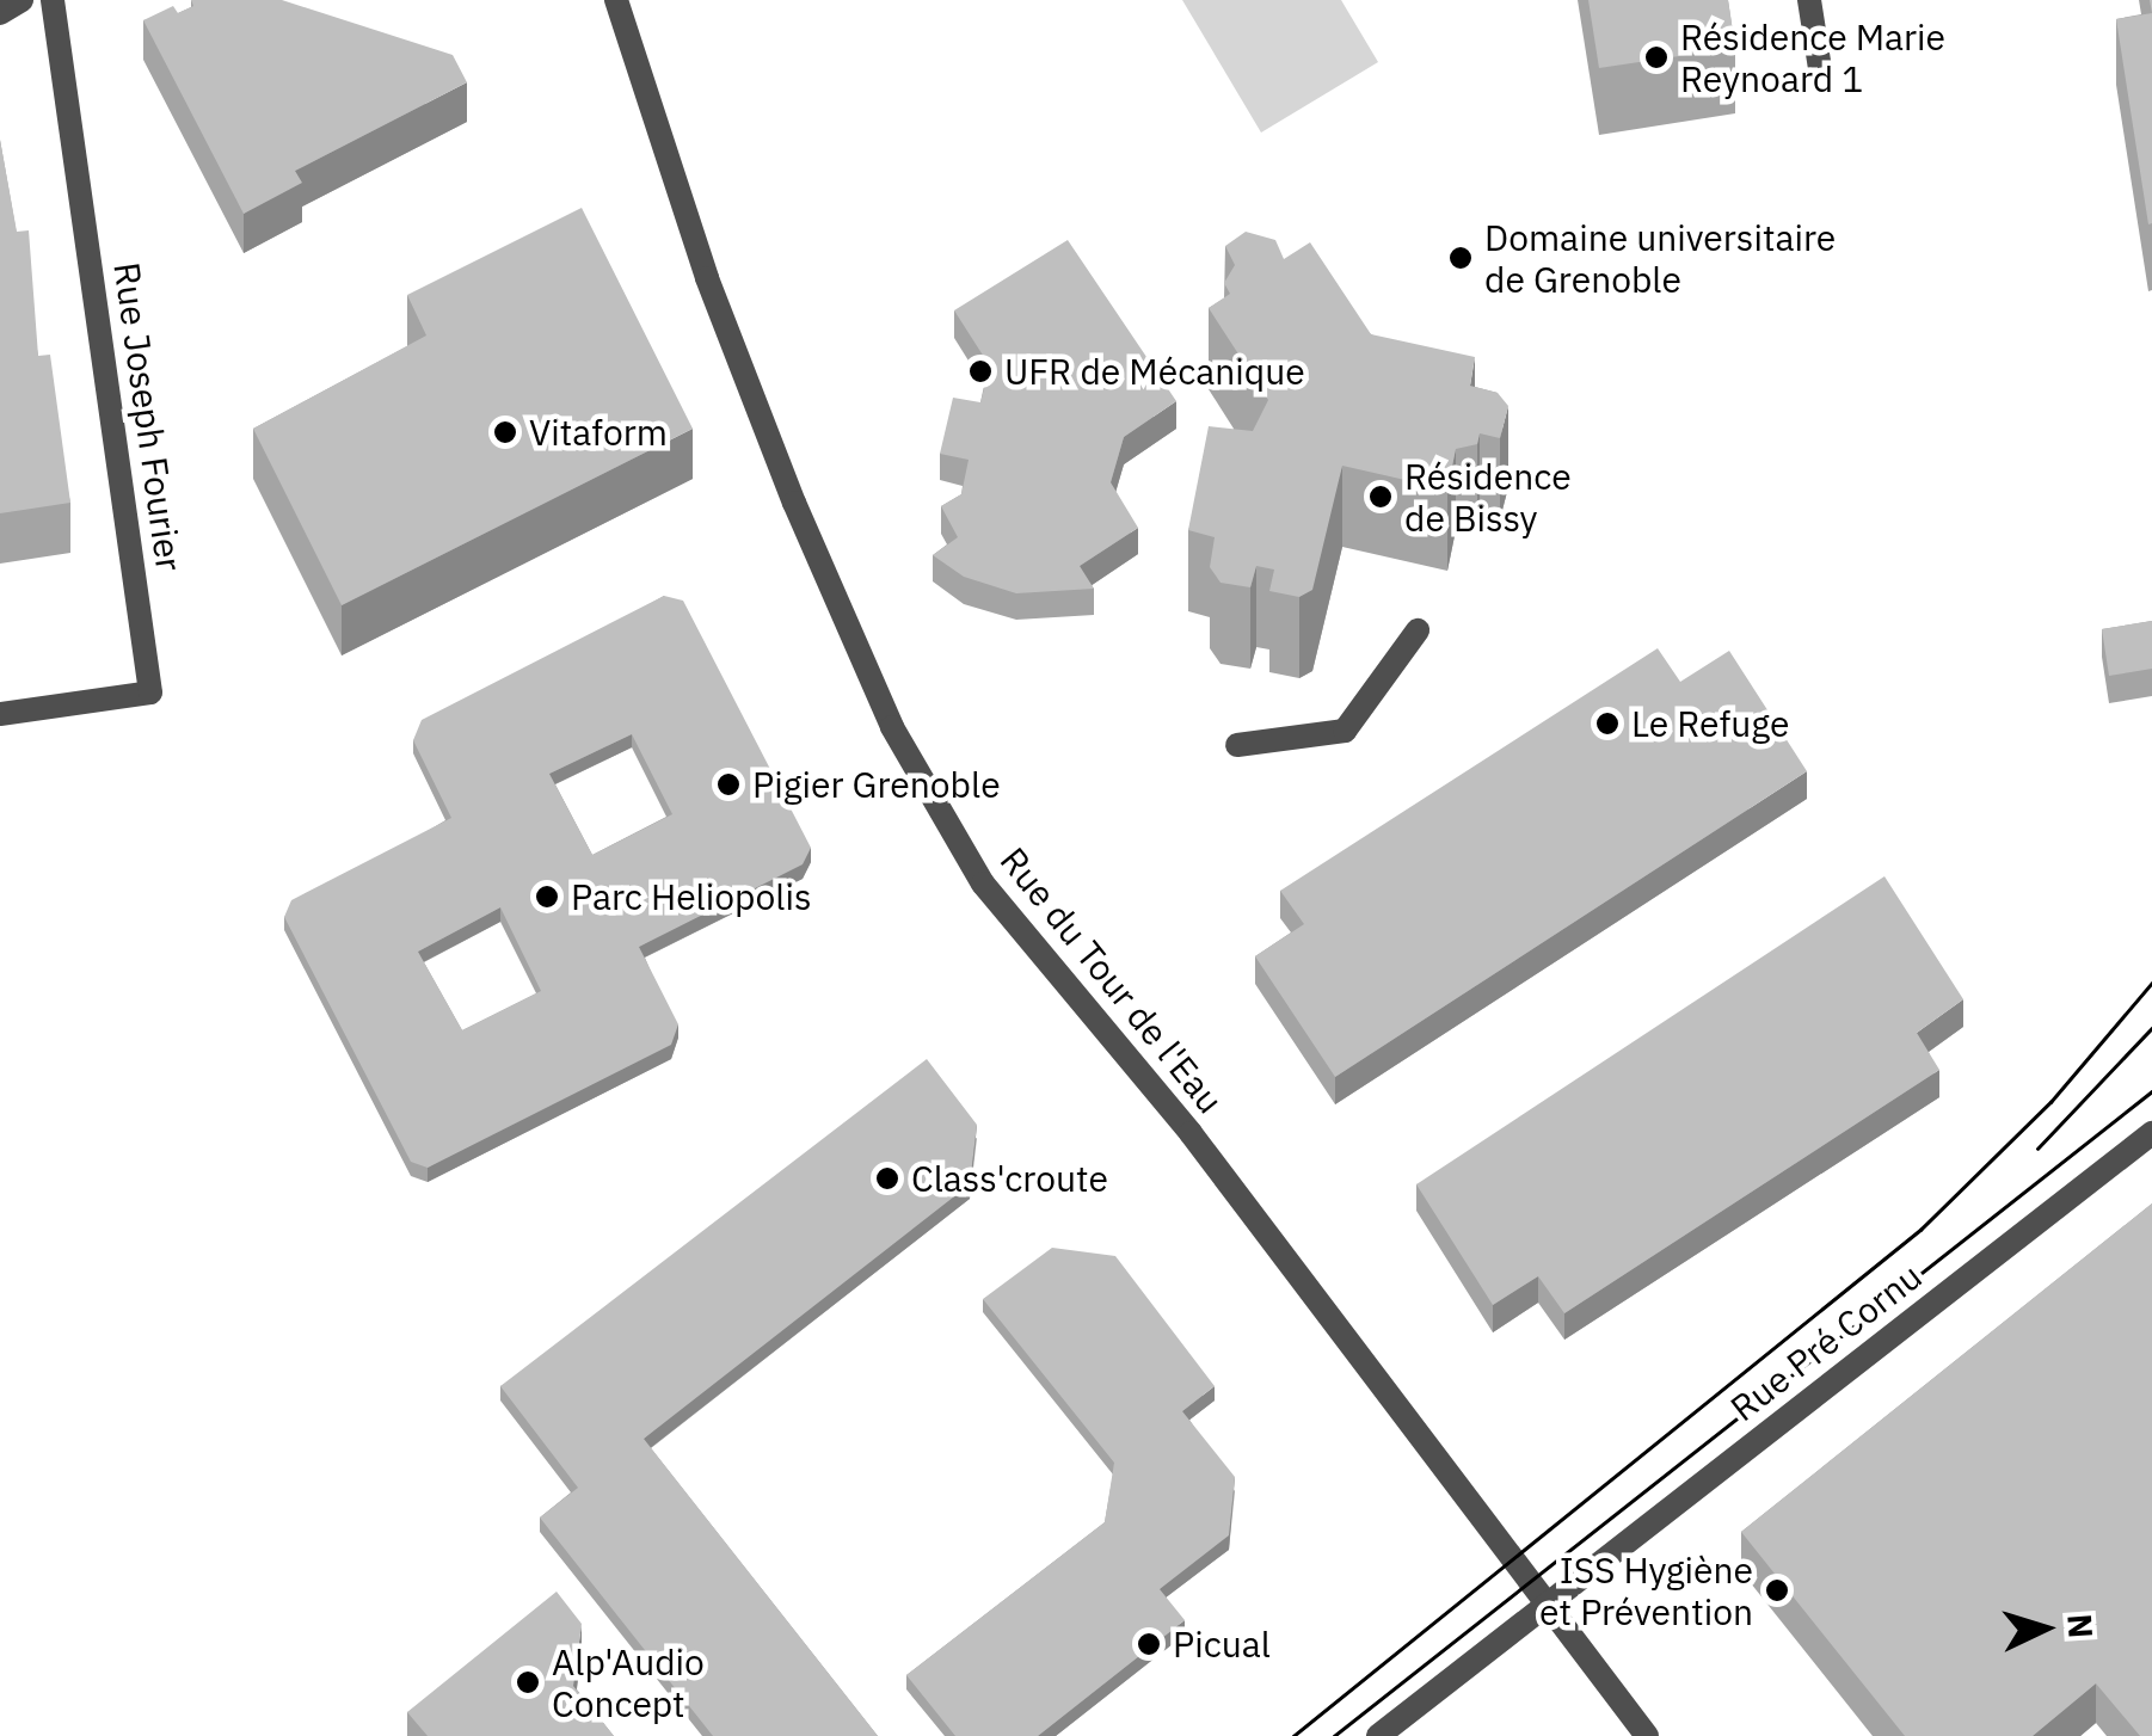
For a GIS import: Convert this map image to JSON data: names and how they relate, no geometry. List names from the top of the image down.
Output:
{
  "streets": {
    "street": ["Rue Joseph Fourier", "Rue du Tour de l'Eau", "Rue Pré Cornu"]
  },
  "crossings": [
    ["Rue du Tour de l'Eau", "Rue Pré Cornu"]
  ],
  "places": [
    "Résidence Marie Reynoard 1",
    "Domaine universitaire de Grenoble",
    "UFR de Mécanique",
    "Vitaform",
    "Résidence de Bissy",
    "Le Refuge",
    "Pigier Grenoble",
    "Parc Heliopolis",
    "Class'croute",
    "ISS Hygiène et Prévention",
    "Picual",
    "Alp'Audio Concept"
  ],
  "north": "right"
}
